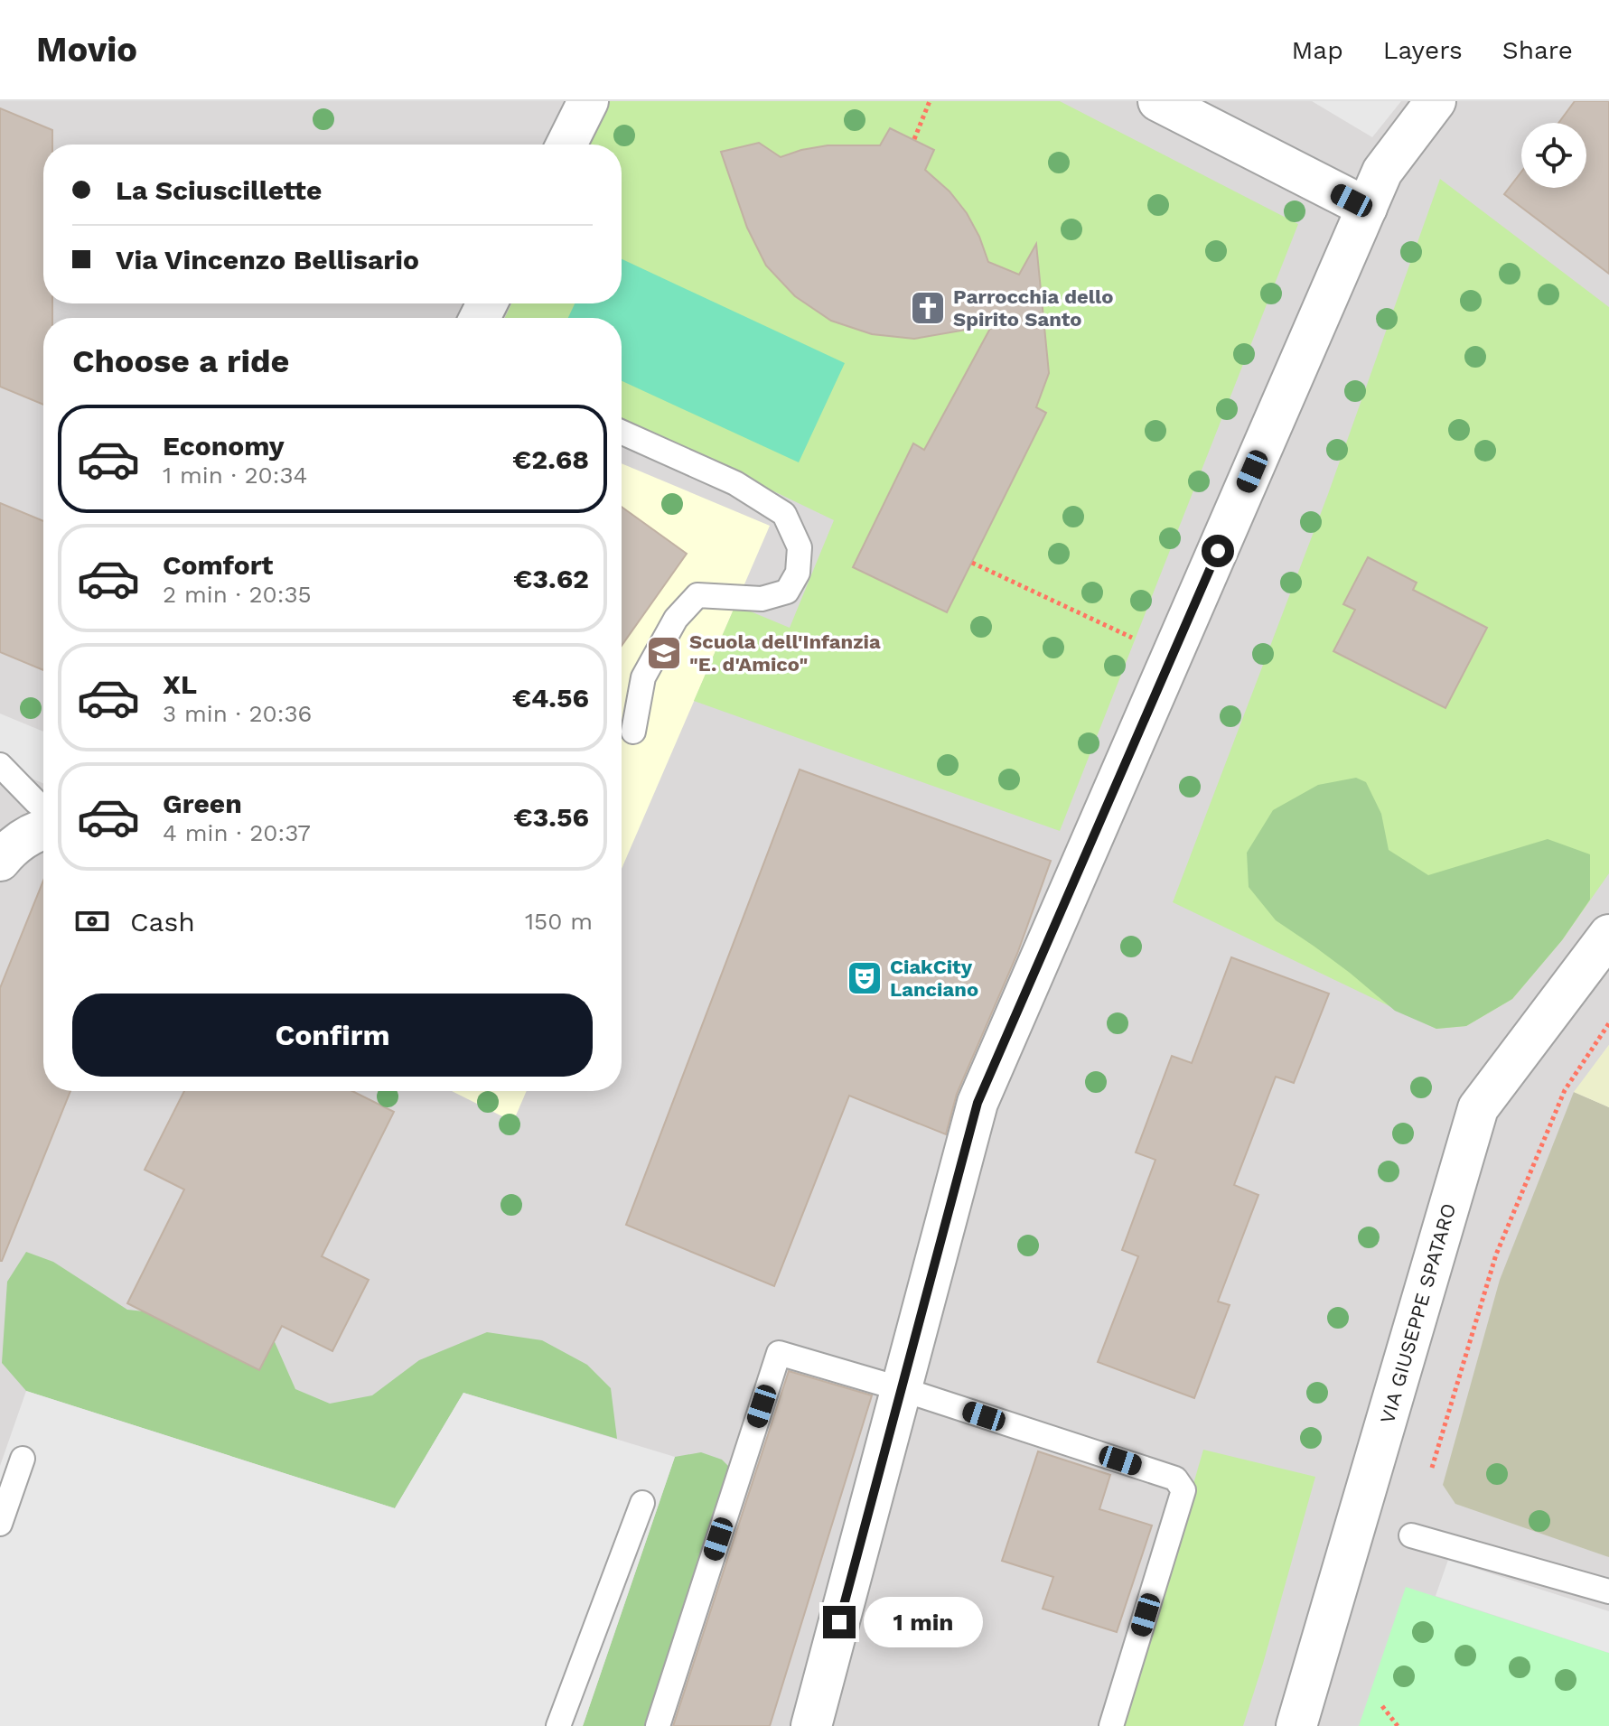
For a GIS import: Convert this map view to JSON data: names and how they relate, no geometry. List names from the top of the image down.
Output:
{
  "streets": {
    "street": ["VIA GIUSEPPE SPATARO"]
  },
  "places": {
    "church": ["Parrocchia dello Spirito Santo"],
    "school or university": ["Scuola dell'Infanzia \"E. d'Amico\""],
    "theatre": ["CiakCity Lanciano"]
  },
  "page": {
    "header": "Movio",
    "nav": ["Map", "Layers", "Share"],
    "banner": ["La Sciuscillette", "Via Vincenzo Bellisario"],
    "heading": "Choose a ride",
    "list": [
      {
        "name": "Economy",
        "note": "1 min · 20:34",
        "value": "€2.68"
      },
      {
        "name": "Comfort",
        "note": "2 min · 20:35",
        "value": "€3.62"
      },
      {
        "name": "XL",
        "note": "3 min · 20:36",
        "value": "€4.56"
      },
      {
        "name": "Green",
        "note": "4 min · 20:37",
        "value": "€3.56"
      }
    ],
    "pay": ["Cash", "150 m"],
    "buttons": "Confirm",
    "bubble": "1 min"
  }
}
